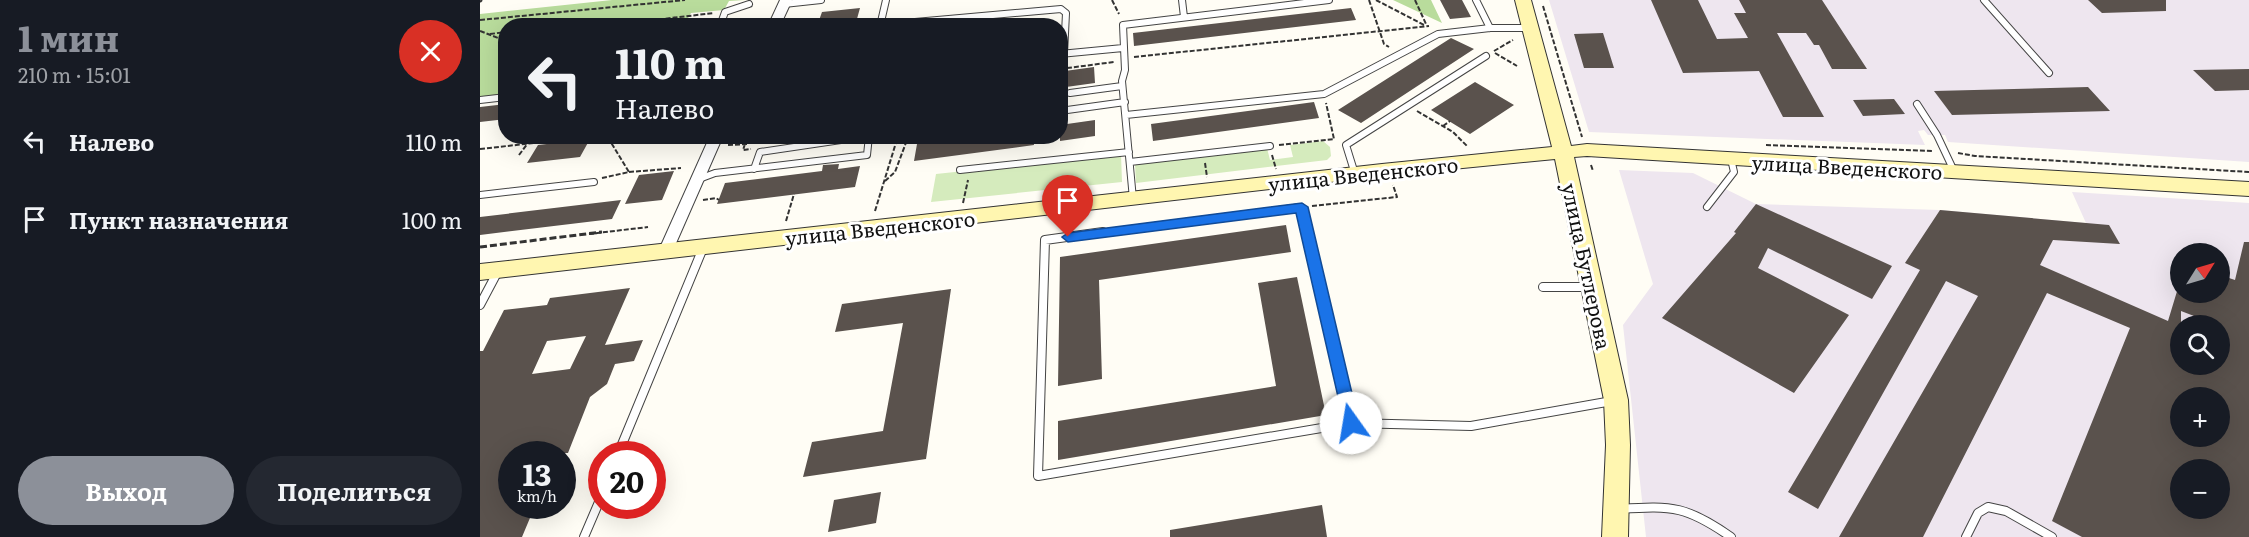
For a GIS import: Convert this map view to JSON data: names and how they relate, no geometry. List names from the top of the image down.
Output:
{
  "streets": {
    "street": ["улица Введенского", "улица Бутлерова"]
  },
  "crossings": [
    ["улица Введенского", "улица Бутлерова"]
  ],
  "north": "top right",
  "page": {
    "heading": ["1 мин", "210 m · 15:01"],
    "turn": ["110 m", "Налево"],
    "list": [
      {
        "name": "Налево",
        "value": "110 m"
      },
      {
        "name": "Пункт назначения",
        "value": "100 m"
      }
    ],
    "map_buttons": ["+", "−"],
    "speed": "13 km/h",
    "limit": "20",
    "buttons": ["Выход", "Поделиться"]
  }
}
